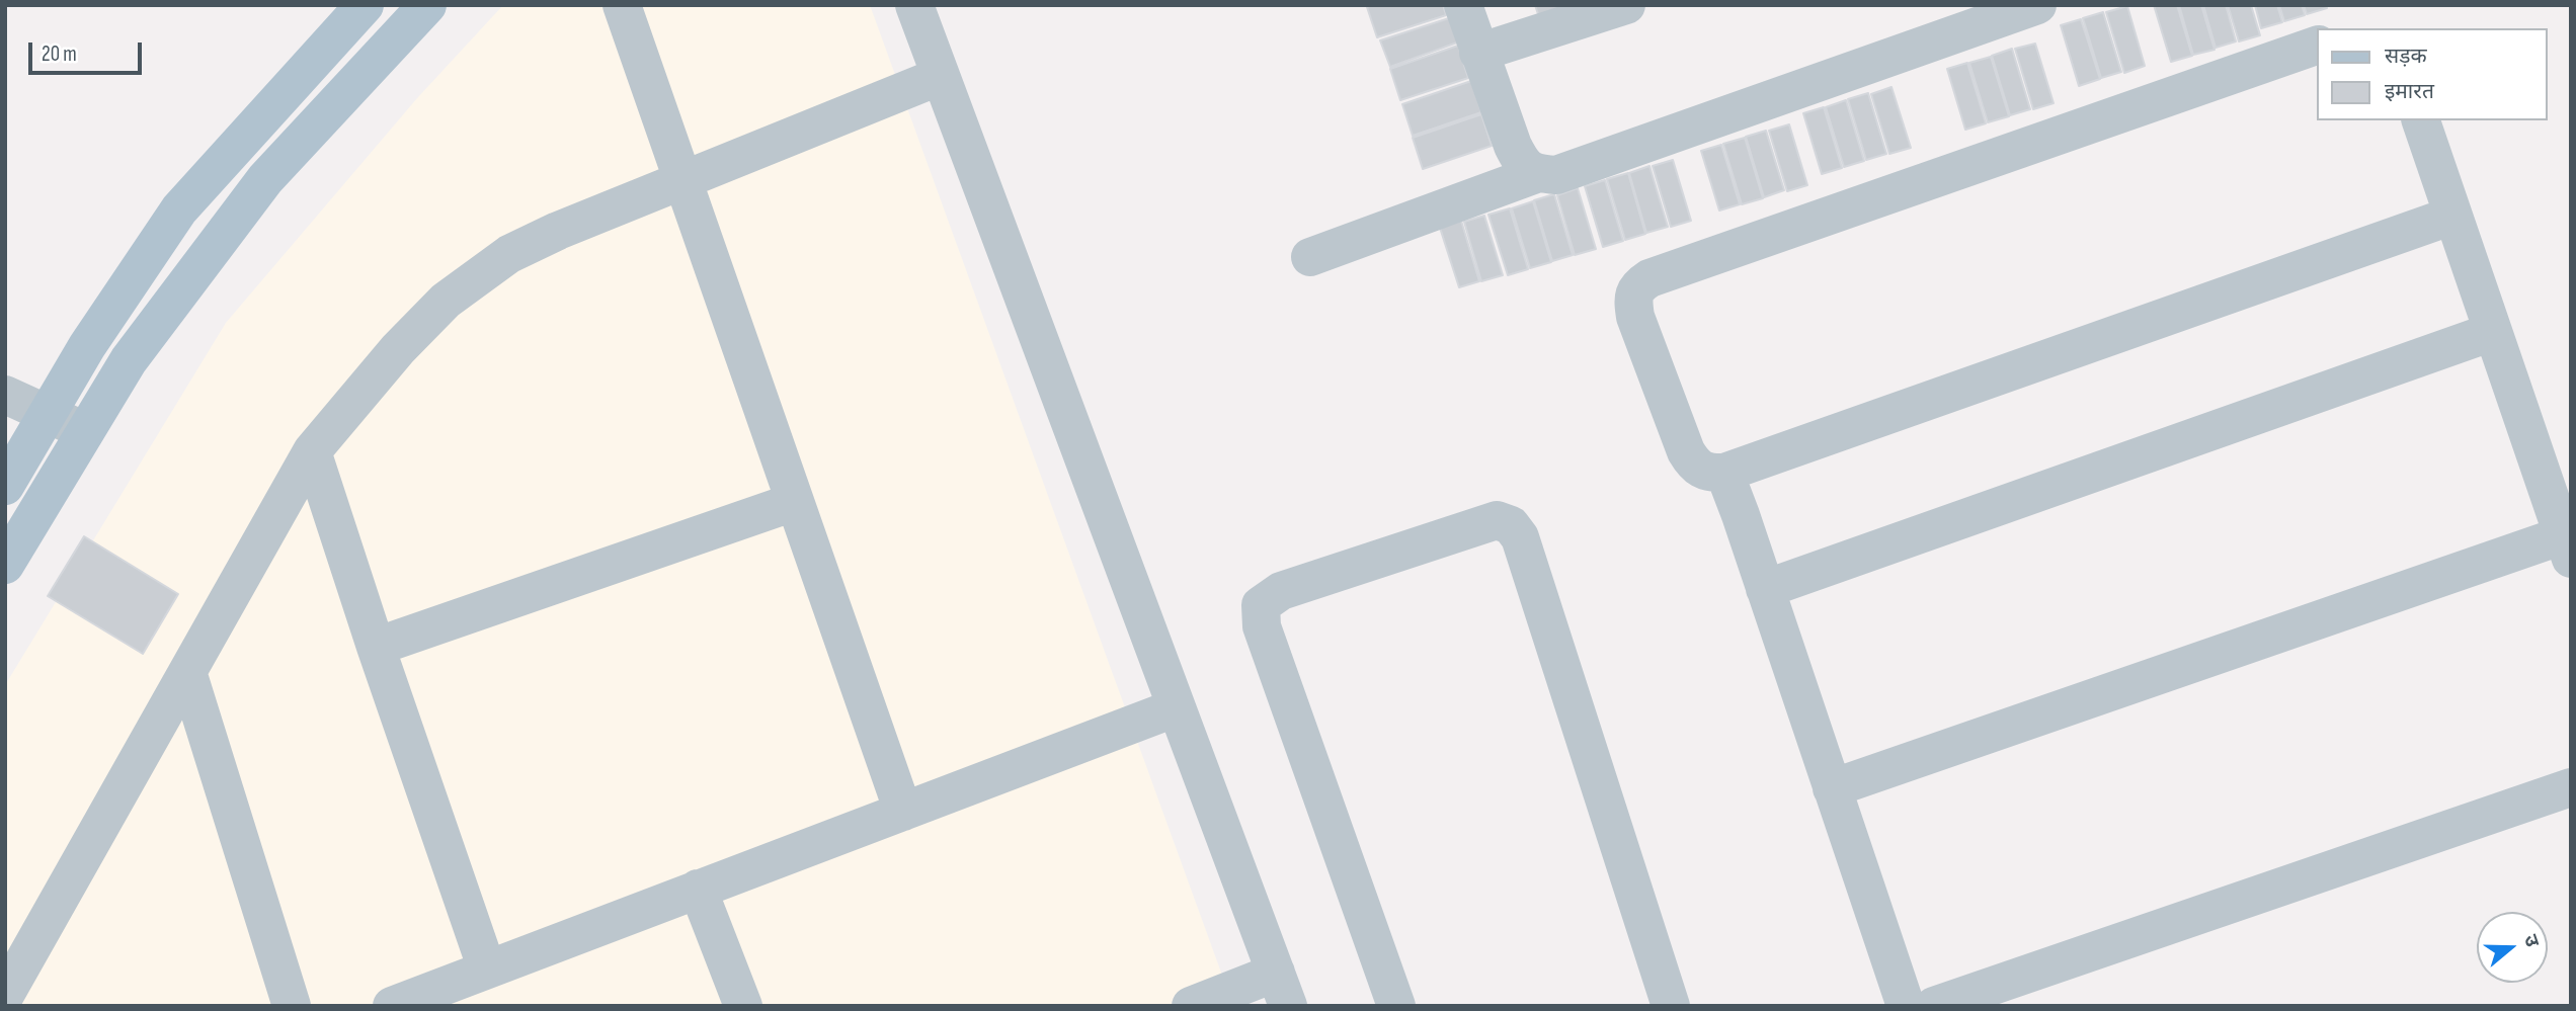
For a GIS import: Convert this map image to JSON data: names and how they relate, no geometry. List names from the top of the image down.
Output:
{
  "legend": ["सड़क", "इमारत"],
  "scale_bar": "20 m",
  "north": "right"
}
